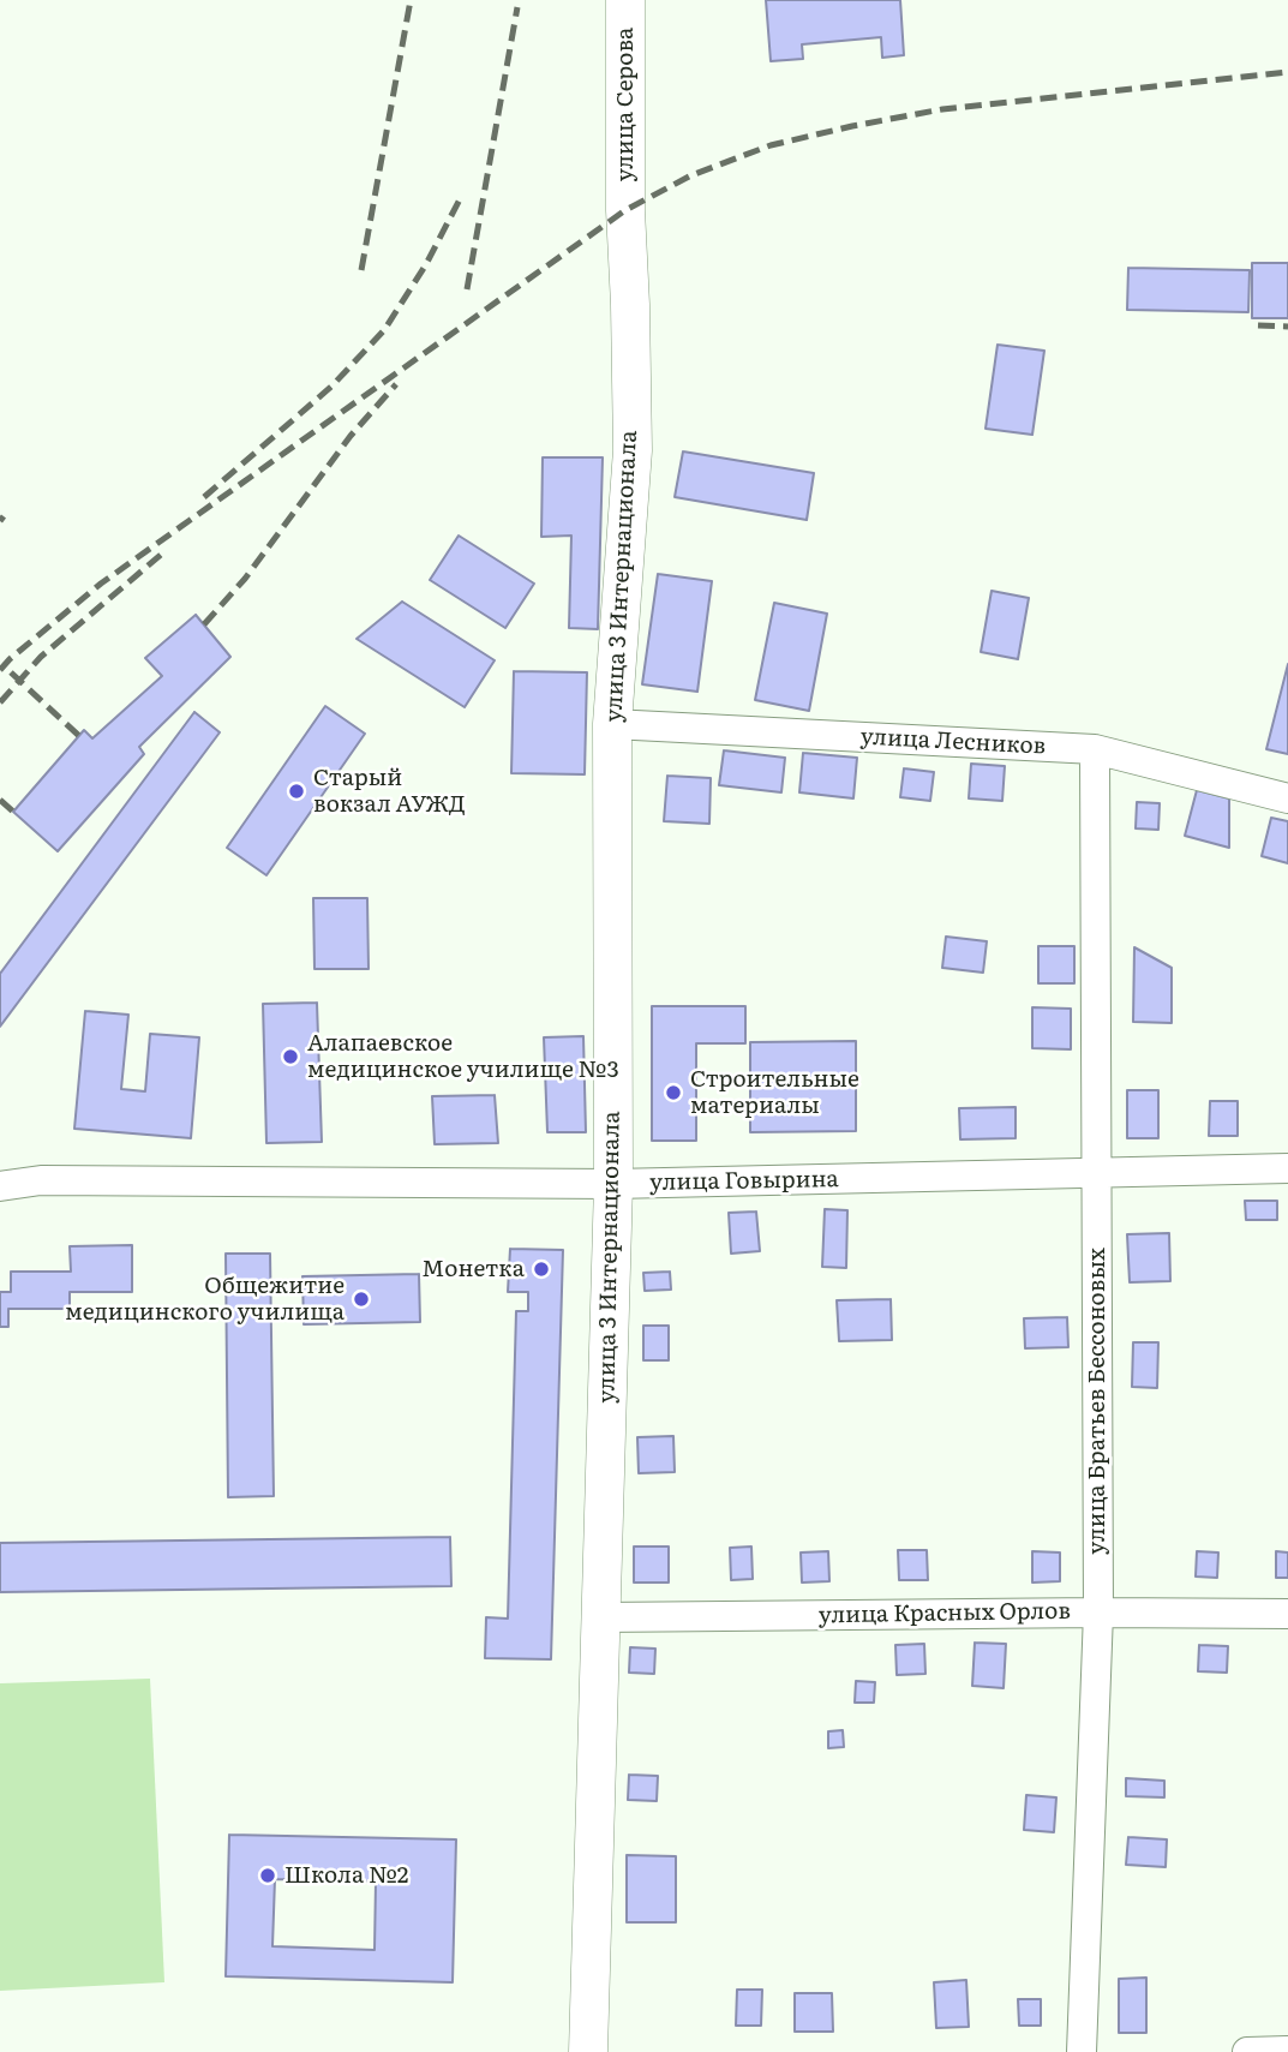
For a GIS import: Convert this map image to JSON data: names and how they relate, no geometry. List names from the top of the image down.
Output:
{
  "streets": {
    "main road": ["улица Серова", "улица 3 Интернационала"],
    "street": [
      "улица Лесников",
      "улица Говырина",
      "улица Братьев Бессоновых",
      "улица Красных Орлов"
    ]
  },
  "crossings": [
    ["улица Серова", "улица 3 Интернационала"],
    ["улица 3 Интернационала", "улица Лесников"],
    ["улица 3 Интернационала", "улица Говырина"],
    ["улица 3 Интернационала", "улица Красных Орлов"],
    ["улица Лесников", "улица Братьев Бессоновых"],
    ["улица Говырина", "улица Братьев Бессоновых"],
    ["улица Братьев Бессоновых", "улица Красных Орлов"]
  ],
  "places": [
    "Старый вокзал АУЖД",
    "Алапаевское медицинское училище №3",
    "Строительные материалы",
    "Монетка",
    "Общежитие медицинского училища",
    "Школа №2"
  ]
}
